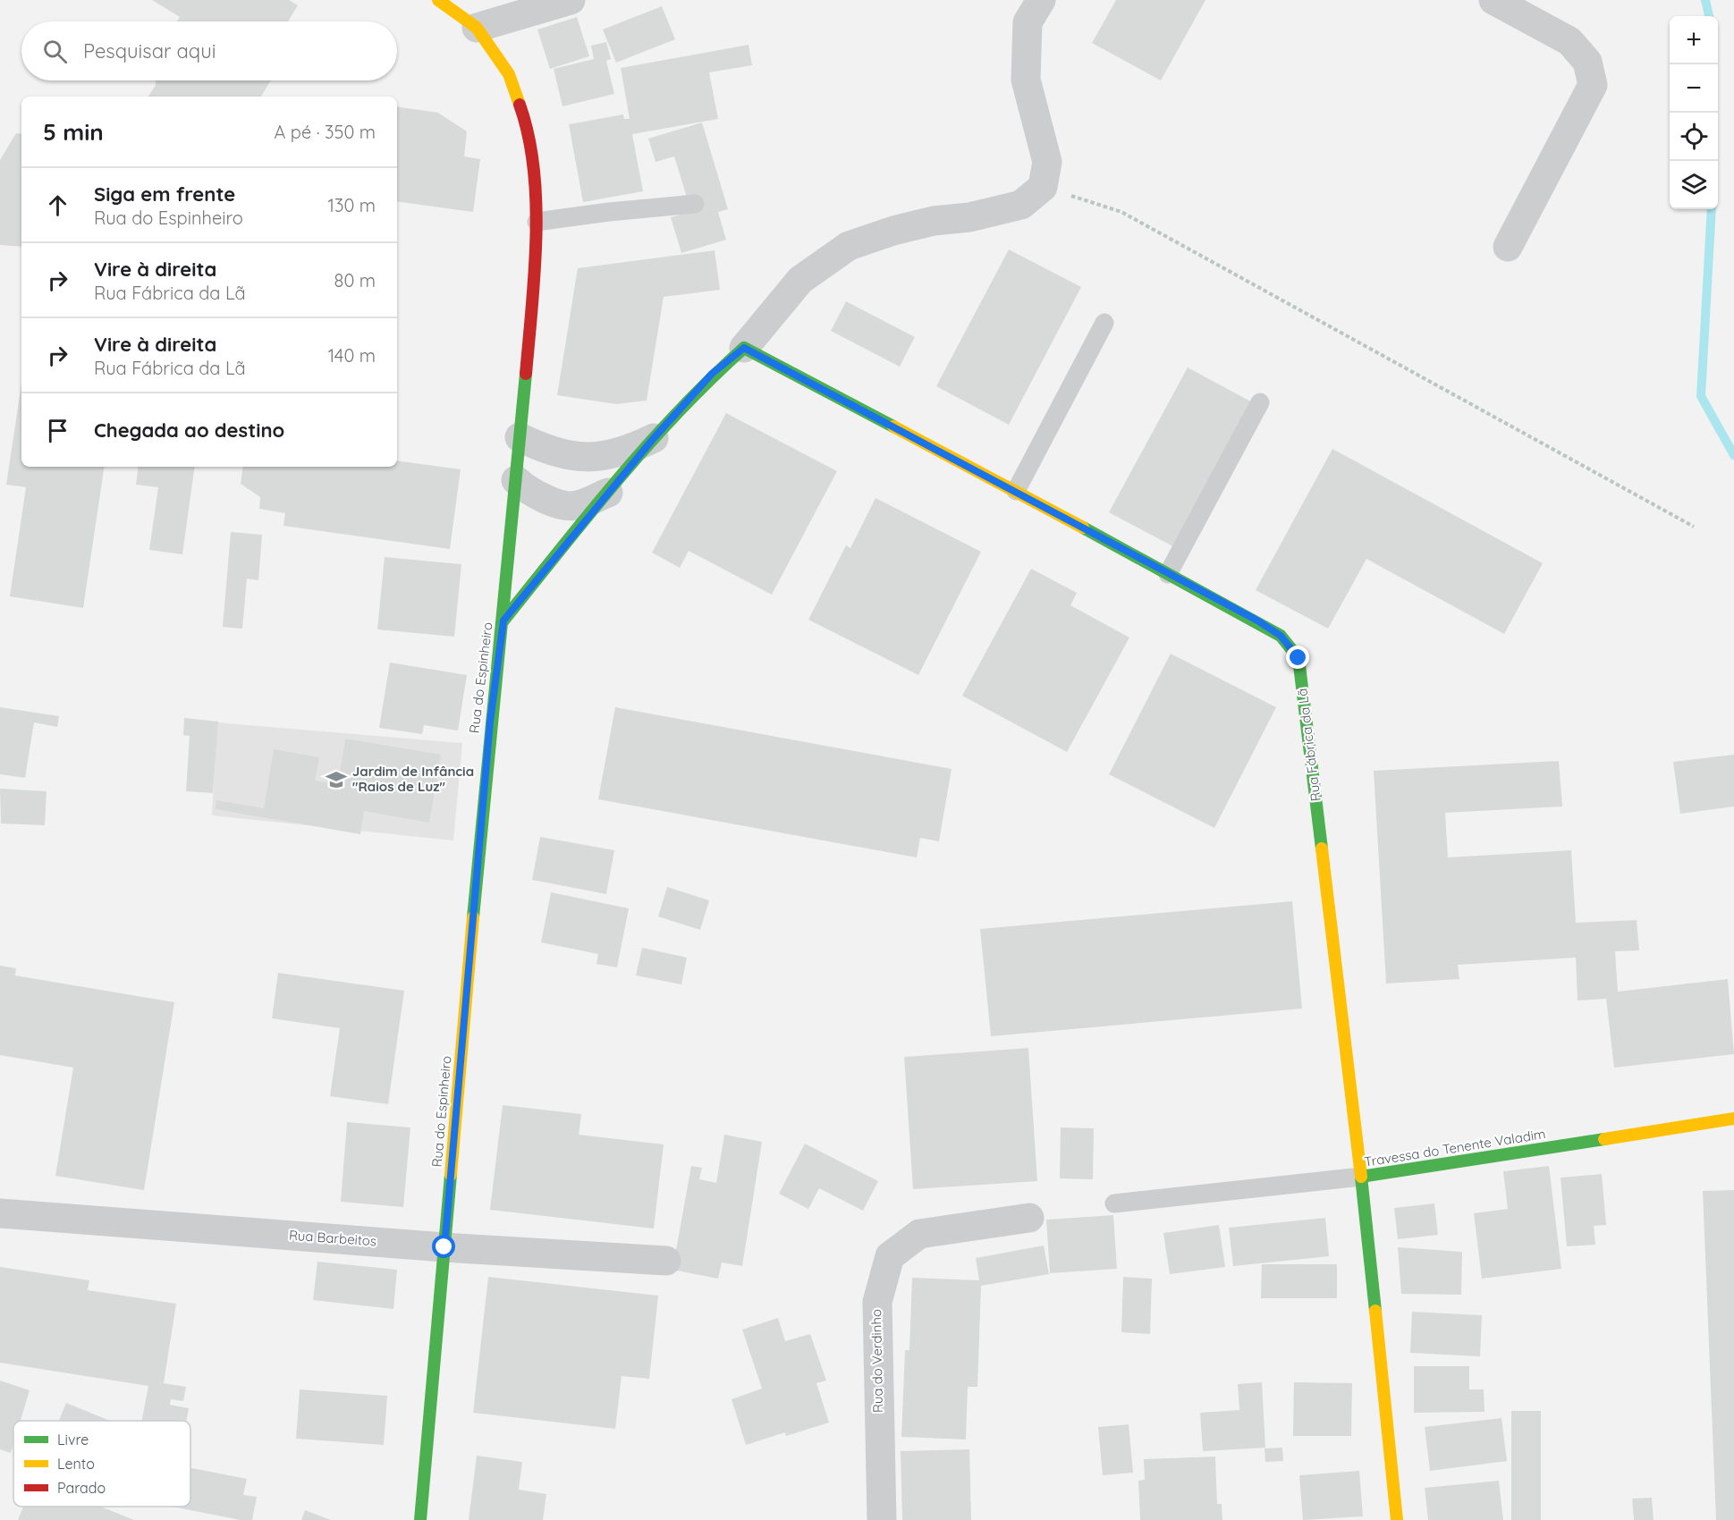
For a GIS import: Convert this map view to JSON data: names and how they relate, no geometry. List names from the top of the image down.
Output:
{
  "streets": {
    "street": [
      "Rua do Espinheiro",
      "Rua Fábrica da Lã",
      "Travessa do Tenente Valadim",
      "Rua Barbeitos",
      "Rua do Verdinho"
    ]
  },
  "crossings": [
    ["Rua do Espinheiro", "Rua Barbeitos"],
    ["Rua Fábrica da Lã", "Travessa do Tenente Valadim"]
  ],
  "places": {
    "school or university": ["Jardim de Infância \"Raios de Luz\""]
  },
  "legend": ["Livre", "Lento", "Parado"],
  "page": {
    "map_buttons": ["+", "−"],
    "search": "Pesquisar aqui",
    "heading": ["5 min", "A pé · 350 m"],
    "list": [
      ["Siga em frente", "Rua do Espinheiro", "130 m"],
      ["Vire à direita", "Rua Fábrica da Lã", "80 m"],
      ["Vire à direita", "Rua Fábrica da Lã", "140 m"],
      "Chegada ao destino"
    ]
  }
}
